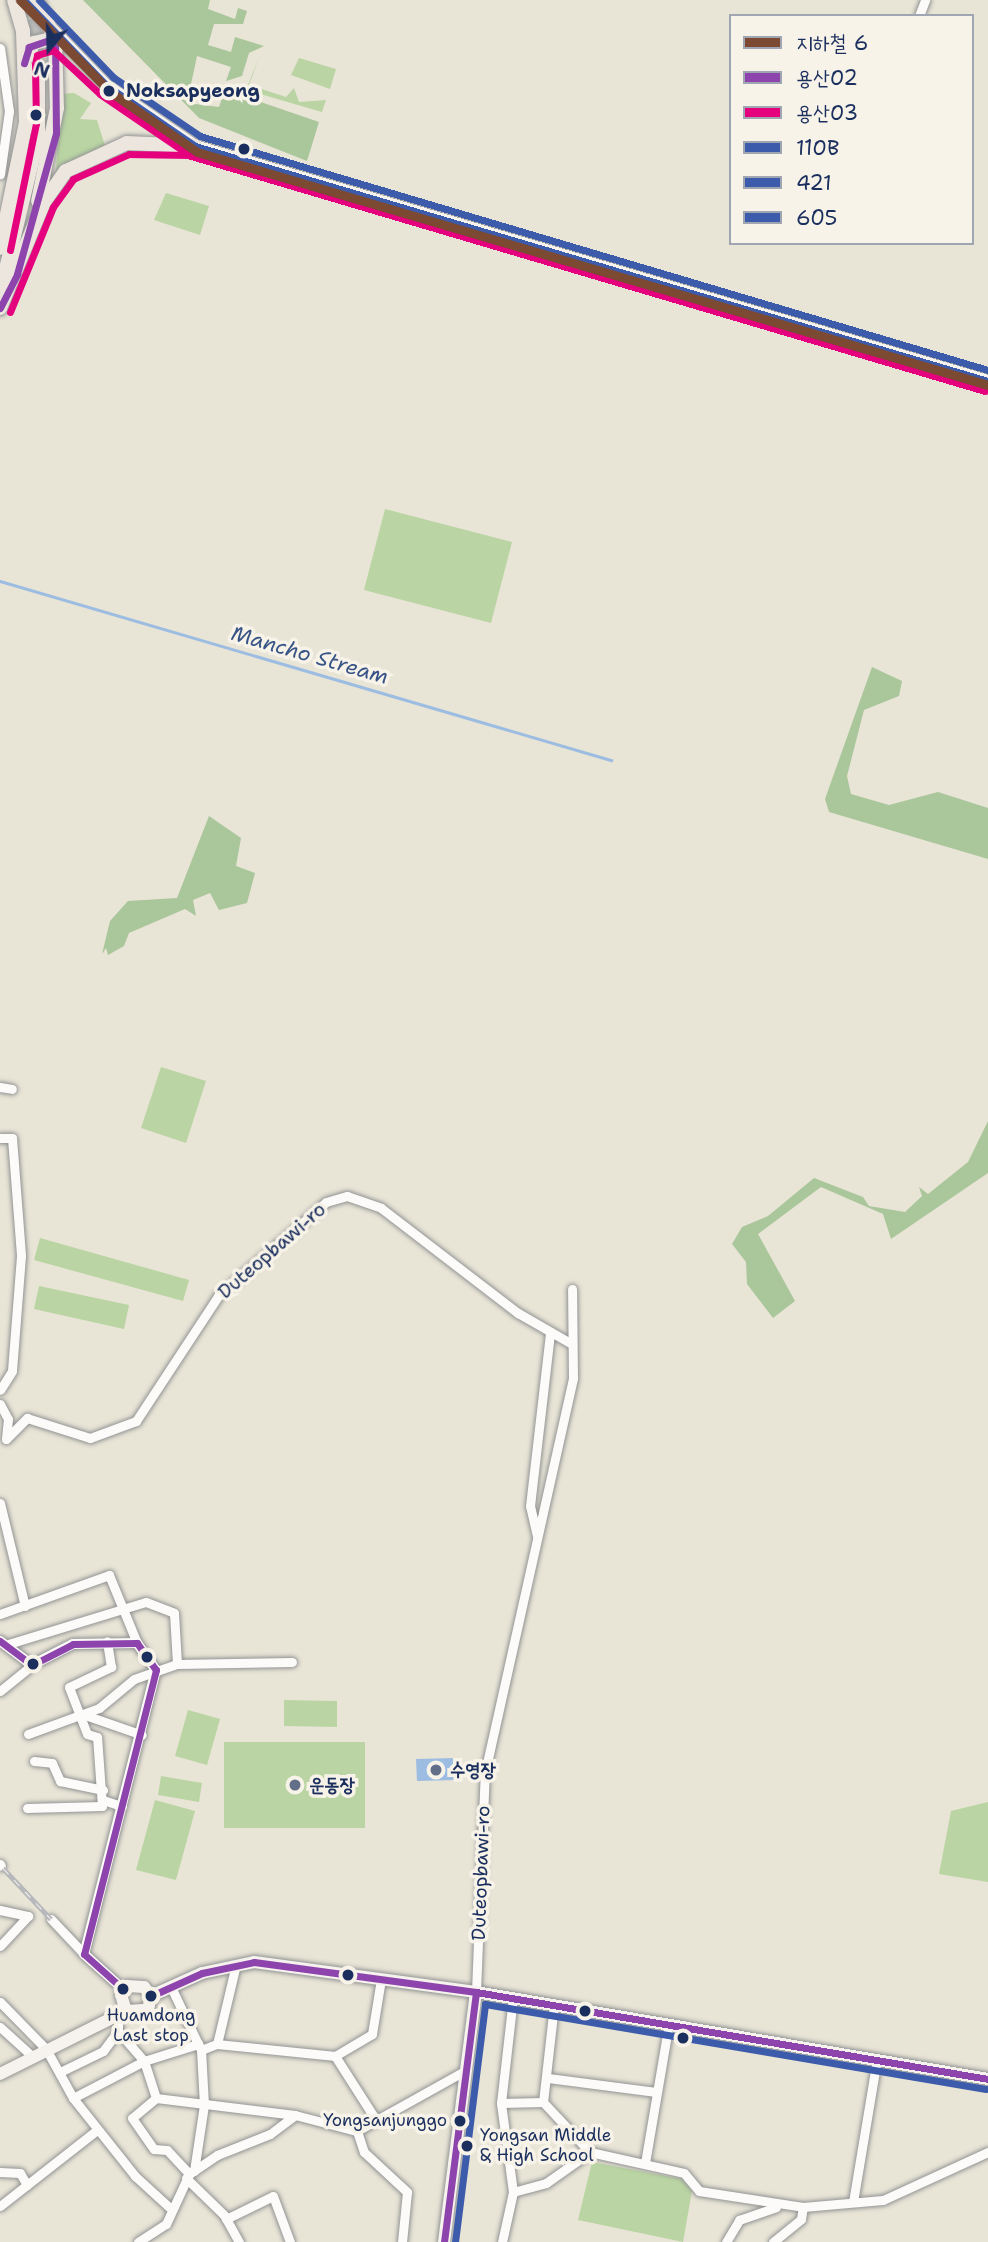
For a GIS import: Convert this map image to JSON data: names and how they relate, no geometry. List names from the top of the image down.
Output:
{
  "streets": {
    "street": ["Duteopbawi-ro"]
  },
  "water": ["Mancho Stream"],
  "places": [
    "Noksapyeong",
    "수영장",
    "운동장",
    "Huamdong Last stop",
    "Yongsanjunggo",
    "Yongsan Middle & High School"
  ],
  "lines": [
    "metro line 6",
    "transit line 110B",
    "transit line 421",
    "transit line 용산02",
    "transit line 용산03",
    "transit line 605"
  ],
  "legend": [
    "지하철 6",
    "용산02",
    "용산03",
    "110B",
    "421",
    "605"
  ],
  "north": "bottom"
}
